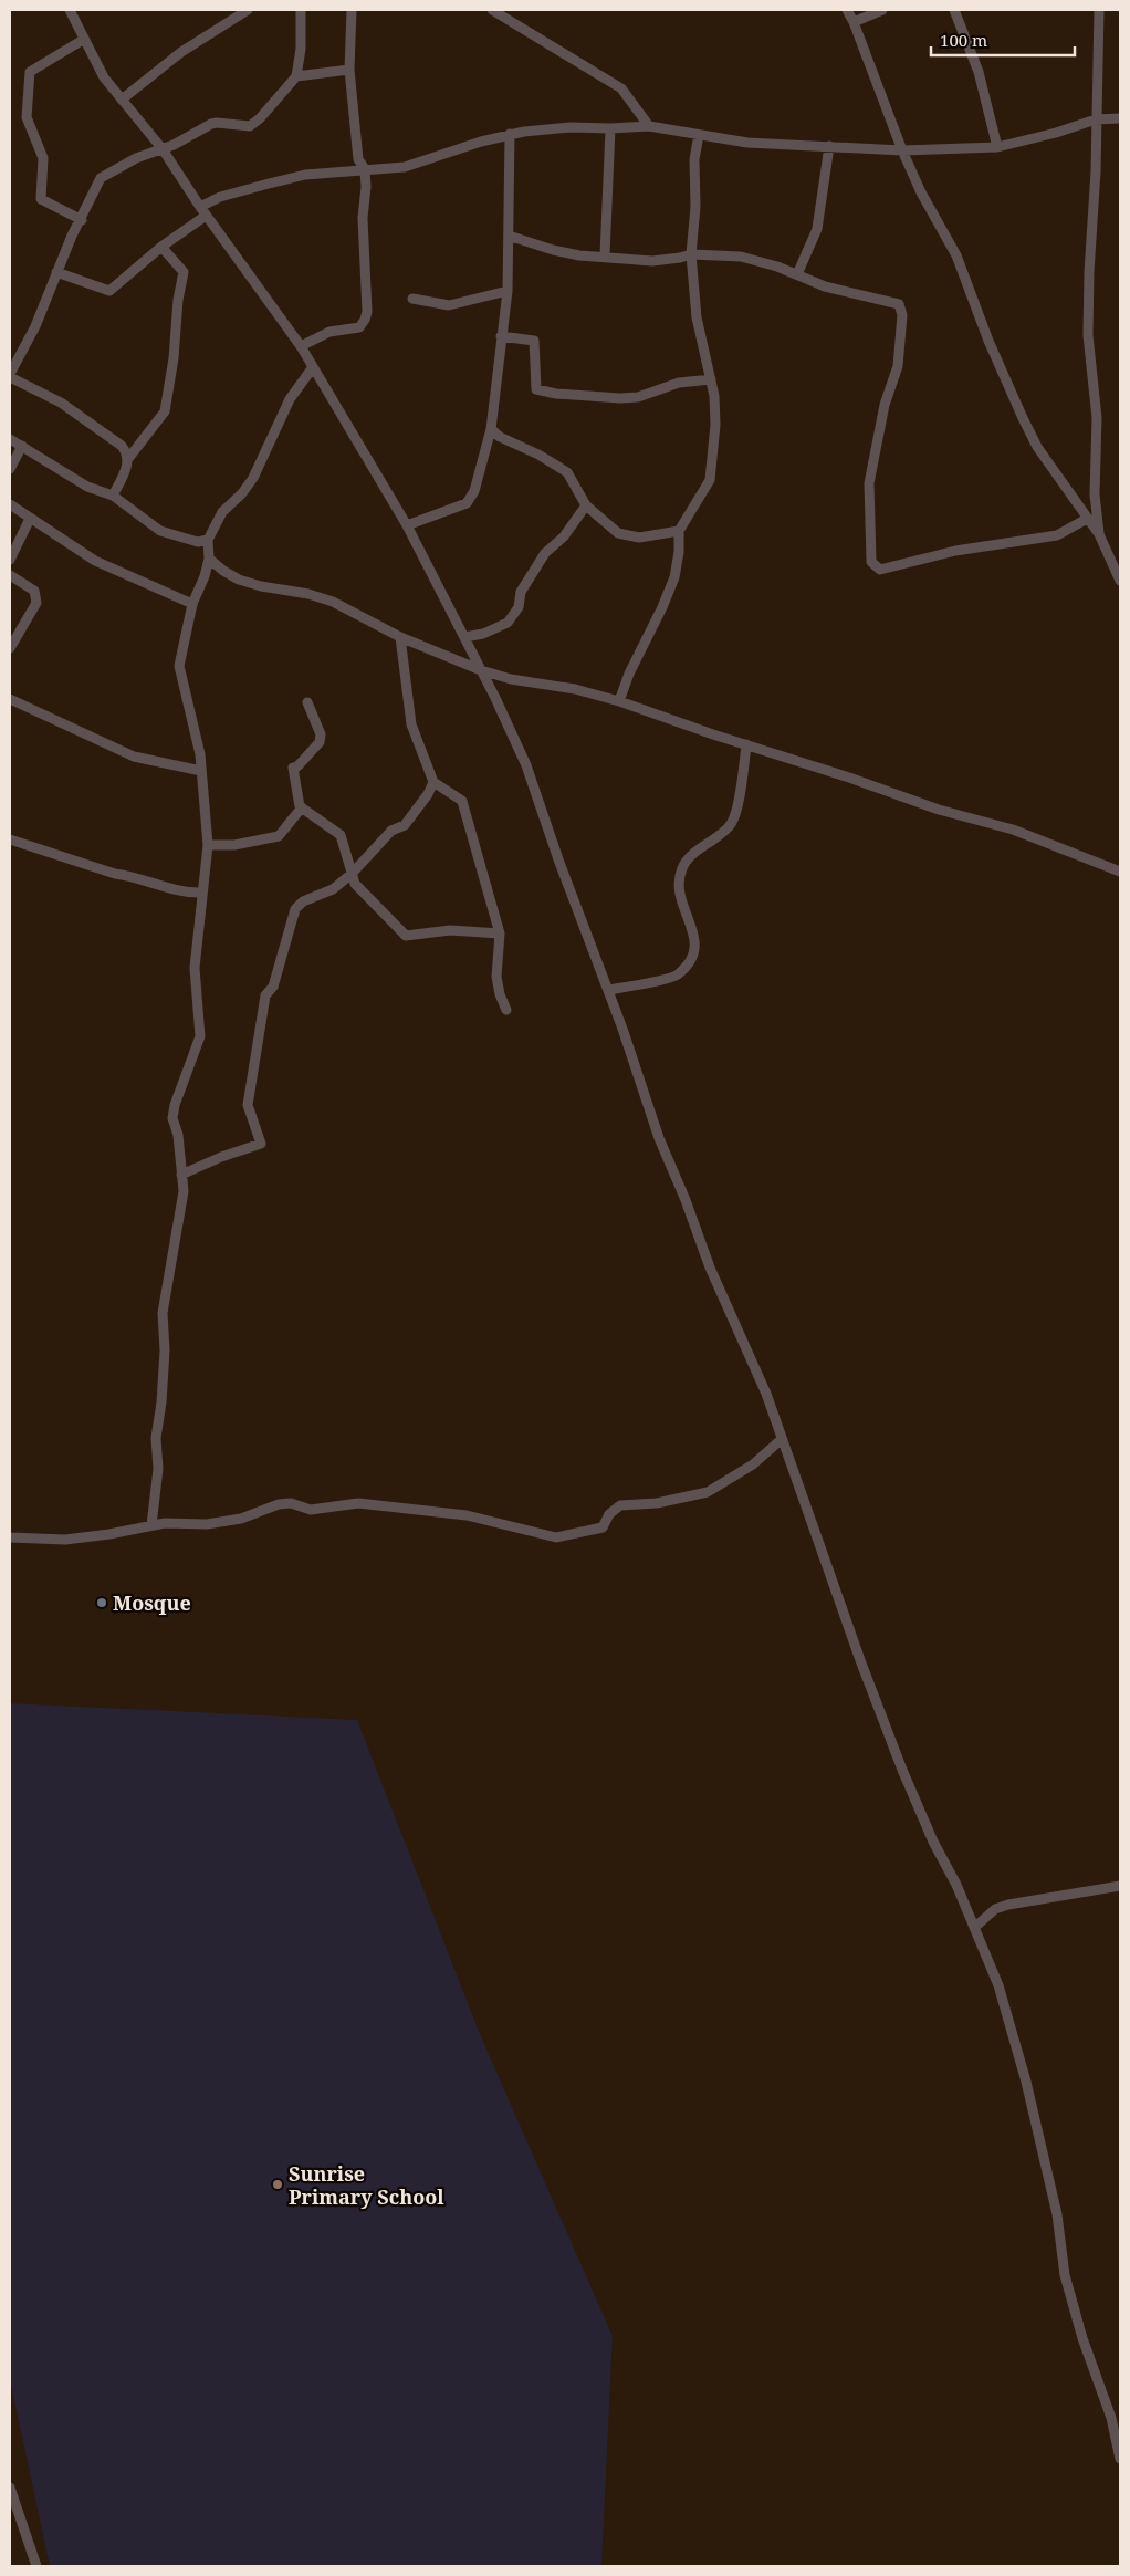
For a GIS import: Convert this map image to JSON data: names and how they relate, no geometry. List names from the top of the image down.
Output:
{
  "places": ["Mosque", "Sunrise Primary School"],
  "scale_bar": "100 m"
}
